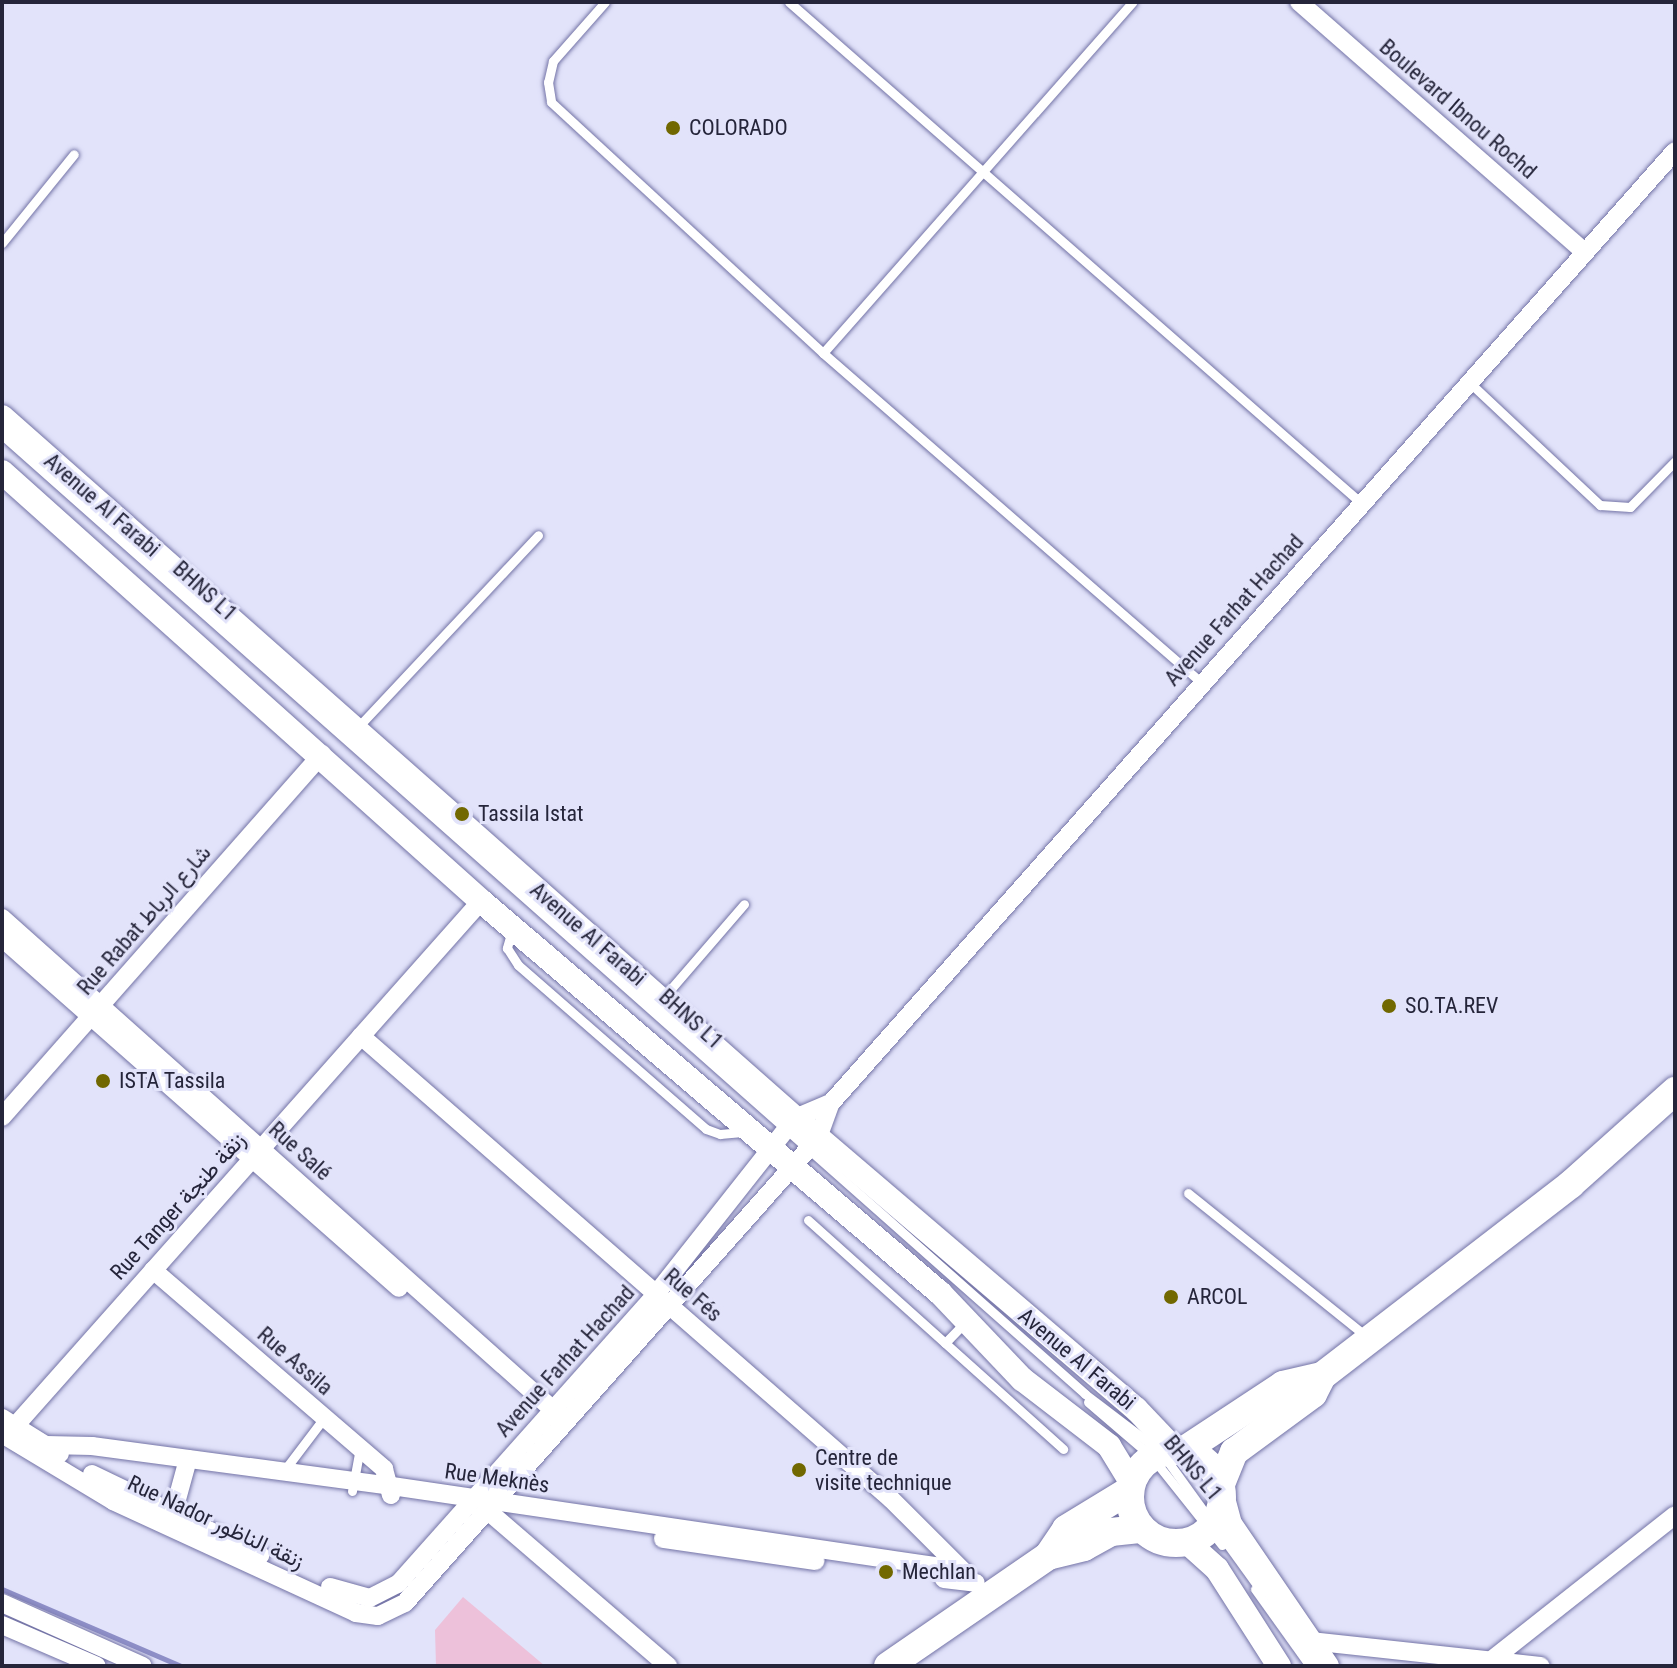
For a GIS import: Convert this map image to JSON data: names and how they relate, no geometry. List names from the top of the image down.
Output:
{
  "streets": {
    "street": [
      "Boulevard Ibnou Rochd",
      "Avenue Al Farabi",
      "Avenue Farhat Hachad",
      "Rue Rabat شارع الرباط",
      "Rue Salé",
      "Rue Tanger زنقة طنجة",
      "Rue Fés",
      "Rue Assila",
      "Rue Meknès",
      "Rue Nador زنقة الناظور"
    ],
    "lane": ["BHNS L1"]
  },
  "crossings": [
    ["Boulevard Ibnou Rochd", "Avenue Farhat Hachad"],
    ["Avenue Al Farabi", "BHNS L1"],
    ["Avenue Al Farabi", "Avenue Farhat Hachad"],
    ["Avenue Al Farabi", "Rue Rabat شارع الرباط"],
    ["Avenue Al Farabi", "Rue Tanger زنقة طنجة"],
    ["BHNS L1", "Avenue Farhat Hachad"],
    ["Avenue Farhat Hachad", "Rue Salé"],
    ["Avenue Farhat Hachad", "Rue Fés"],
    ["Avenue Farhat Hachad", "Rue Meknès"],
    ["Avenue Farhat Hachad", "Rue Nador زنقة الناظور"],
    ["Rue Rabat شارع الرباط", "Rue Salé"],
    ["Rue Salé", "Rue Tanger زنقة طنجة"],
    ["Rue Tanger زنقة طنجة", "Rue Fés"],
    ["Rue Tanger زنقة طنجة", "Rue Assila"],
    ["Rue Tanger زنقة طنجة", "Rue Nador زنقة الناظور"],
    ["Rue Fés", "Rue Meknès"],
    ["Rue Assila", "Rue Meknès"],
    ["Rue Meknès", "Rue Nador زنقة الناظور"]
  ],
  "places": [
    "COLORADO",
    "Tassila Istat",
    "SO.TA.REV",
    "ISTA Tassila",
    "ARCOL",
    "Centre de visite technique",
    "Mechlan"
  ]
}
